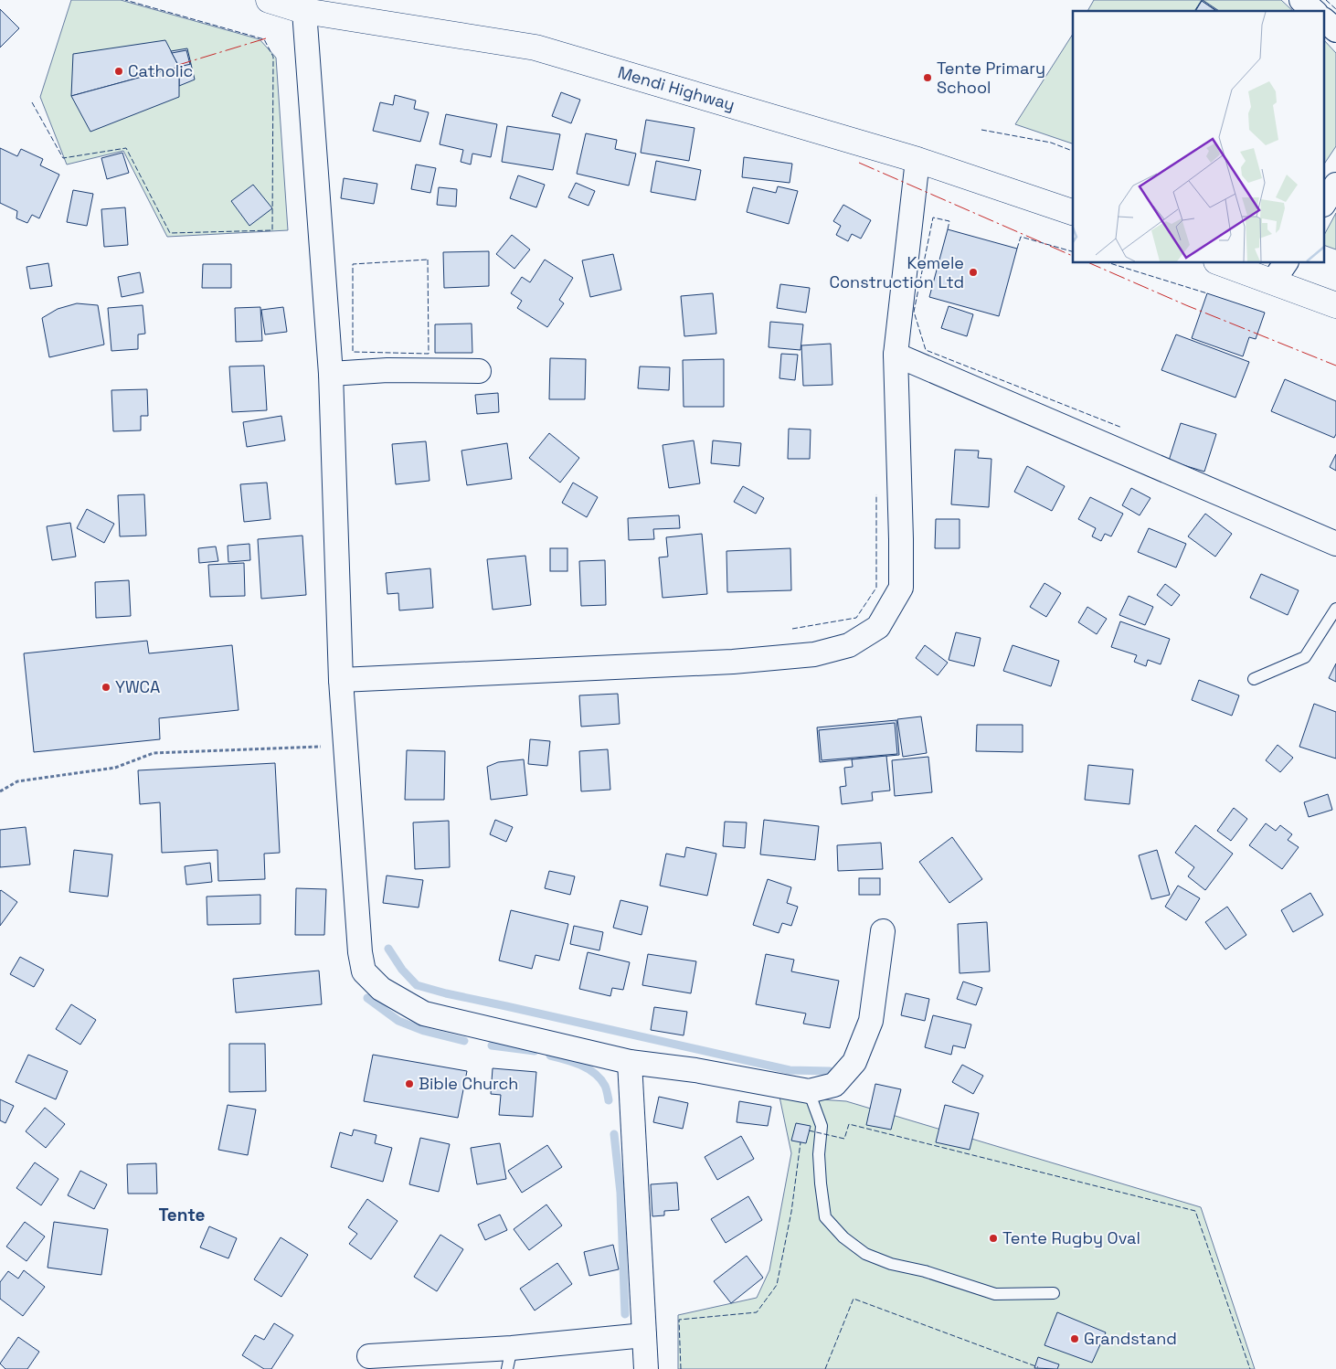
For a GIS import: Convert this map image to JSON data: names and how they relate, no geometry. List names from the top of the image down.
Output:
{
  "streets": {
    "main road": ["Mendi Highway"]
  },
  "districts": ["Tente"],
  "places": [
    "Catholic",
    "Tente Primary School",
    "Kemele Construction Ltd",
    "YWCA",
    "Bible Church",
    "Tente Rugby Oval",
    "Grandstand"
  ]
}
